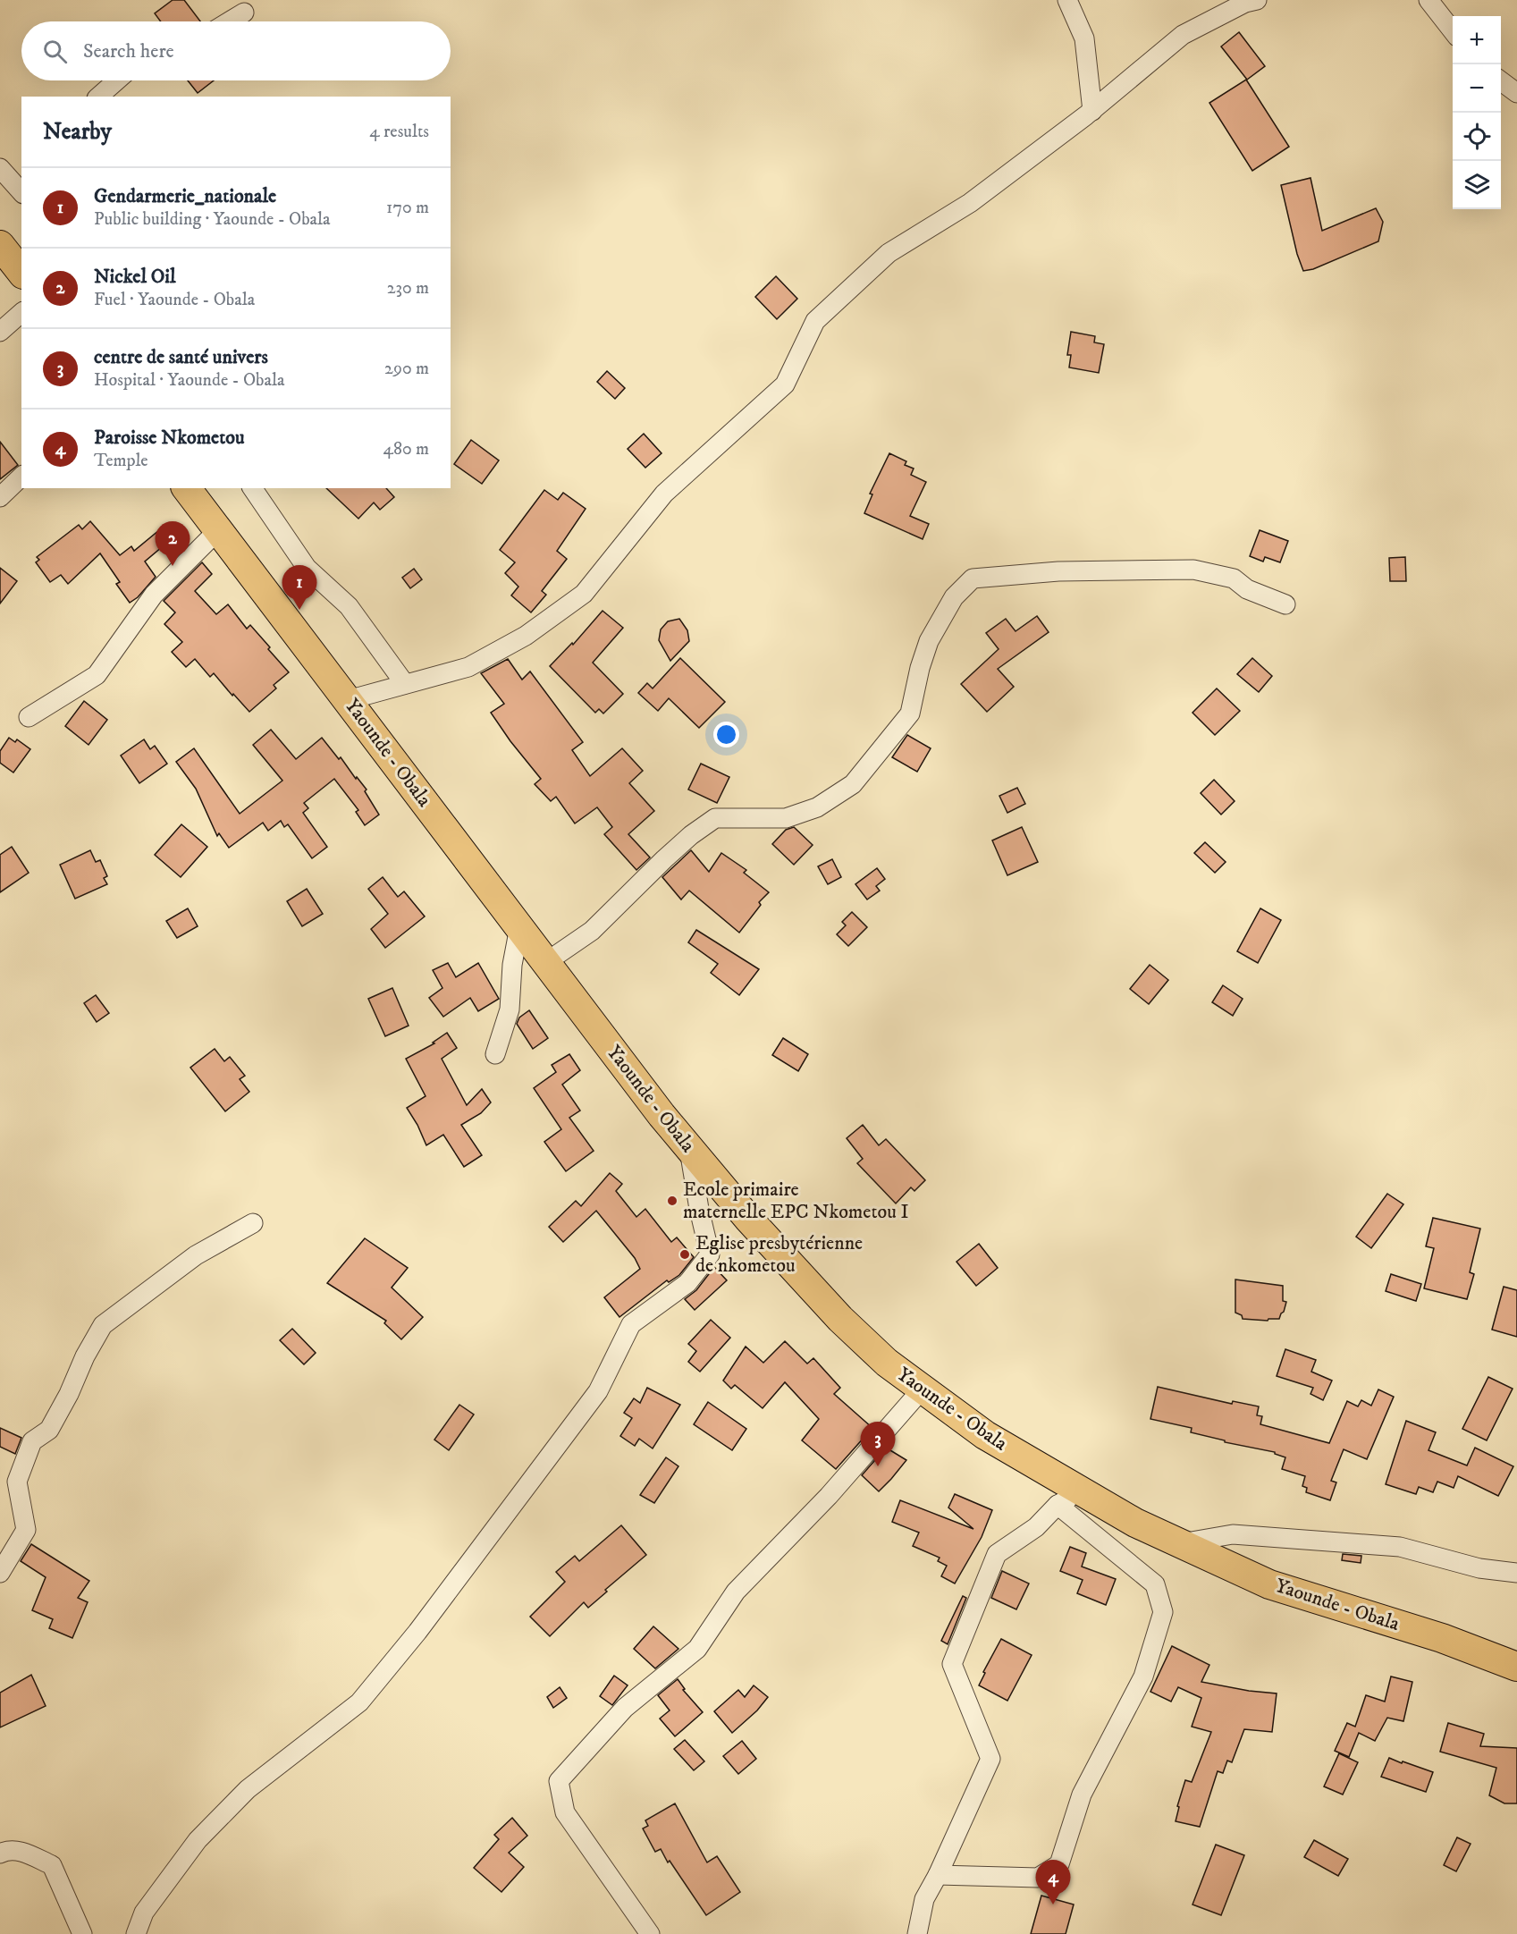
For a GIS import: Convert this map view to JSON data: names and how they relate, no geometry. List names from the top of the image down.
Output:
{
  "streets": {
    "highway": ["Yaounde - Obala"]
  },
  "places": ["Ecole primaire maternelle EPC Nkometou I", "Eglise presbytérienne de nkometou"],
  "page": {
    "map_buttons": ["+", "−"],
    "search": "Search here",
    "heading": ["Nearby", "4 results"],
    "list": [
      {
        "mark": "1",
        "name": "Gendarmerie_nationale",
        "note": "Public building · Yaounde - Obala",
        "value": "170 m"
      },
      {
        "mark": "2",
        "name": "Nickel Oil",
        "note": "Fuel · Yaounde - Obala",
        "value": "230 m"
      },
      {
        "mark": "3",
        "name": "centre de santé univers",
        "note": "Hospital · Yaounde - Obala",
        "value": "290 m"
      },
      {
        "mark": "4",
        "name": "Paroisse Nkometou",
        "note": "Temple",
        "value": "480 m"
      }
    ],
    "pins": [
      "2",
      "1",
      "3",
      "4"
    ]
  }
}
